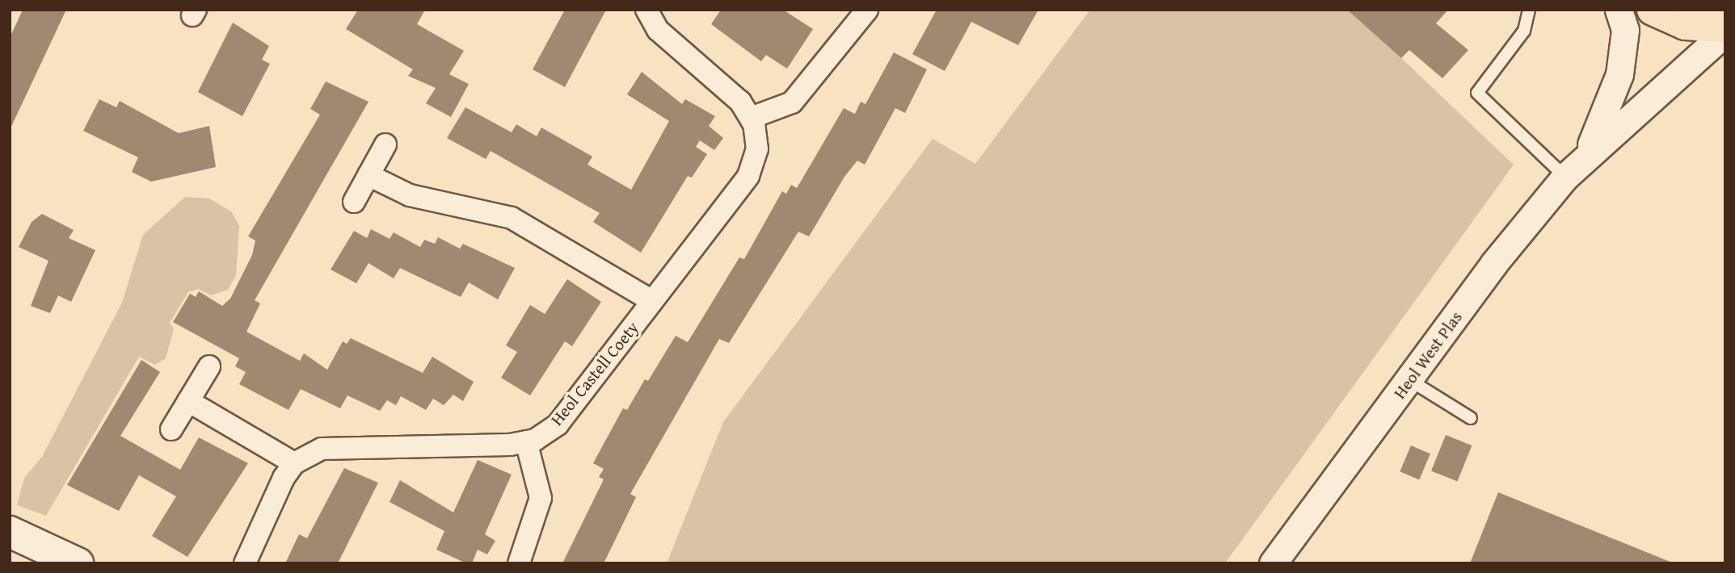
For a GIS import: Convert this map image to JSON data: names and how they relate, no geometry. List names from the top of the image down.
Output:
{
  "streets": {
    "street": ["Heol West Plas", "Heol Castell Coety"]
  }
}
